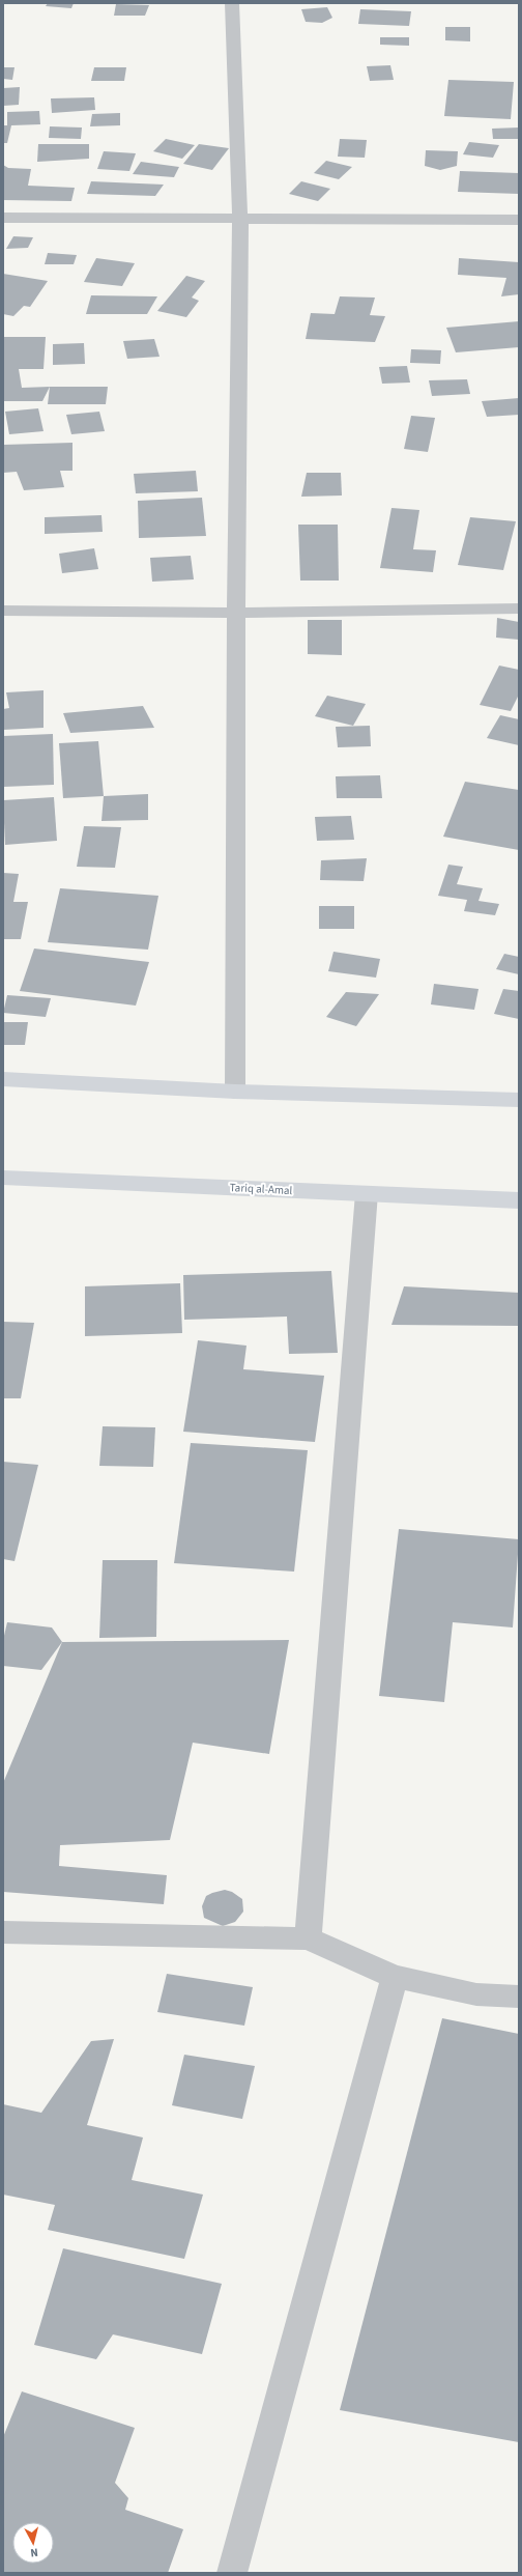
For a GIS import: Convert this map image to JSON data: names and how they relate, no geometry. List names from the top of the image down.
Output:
{
  "streets": {
    "highway": ["Tariq al-Amal"]
  },
  "north": "bottom"
}
